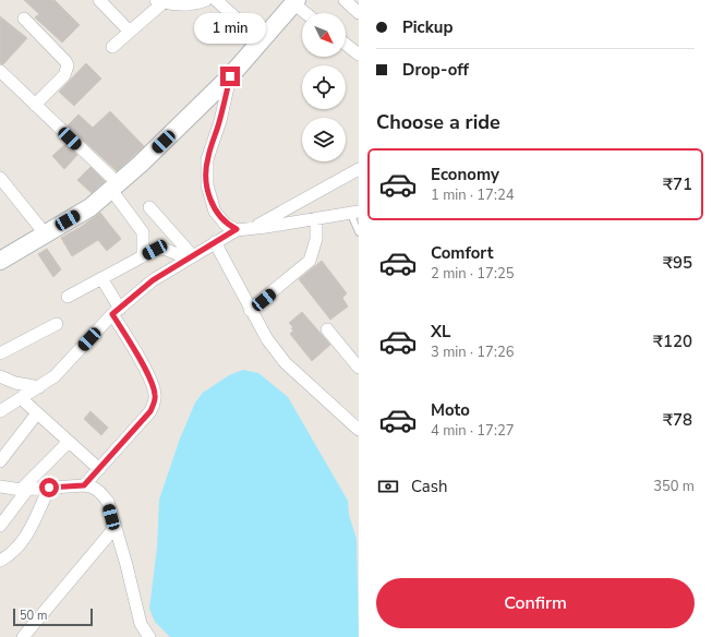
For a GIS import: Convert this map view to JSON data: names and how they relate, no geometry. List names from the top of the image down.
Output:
{
  "scale_bar": "50 m",
  "north": "bottom right",
  "page": {
    "banner": ["Pickup", "Drop-off"],
    "bubble": "1 min",
    "heading": "Choose a ride",
    "list": [
      {
        "name": "Economy",
        "note": "1 min · 17:24",
        "value": "₹71"
      },
      {
        "name": "Comfort",
        "note": "2 min · 17:25",
        "value": "₹95"
      },
      {
        "name": "XL",
        "note": "3 min · 17:26",
        "value": "₹120"
      },
      {
        "name": "Moto",
        "note": "4 min · 17:27",
        "value": "₹78"
      }
    ],
    "pay": ["Cash", "350 m"],
    "buttons": "Confirm",
    "scale": "50 m"
  }
}
